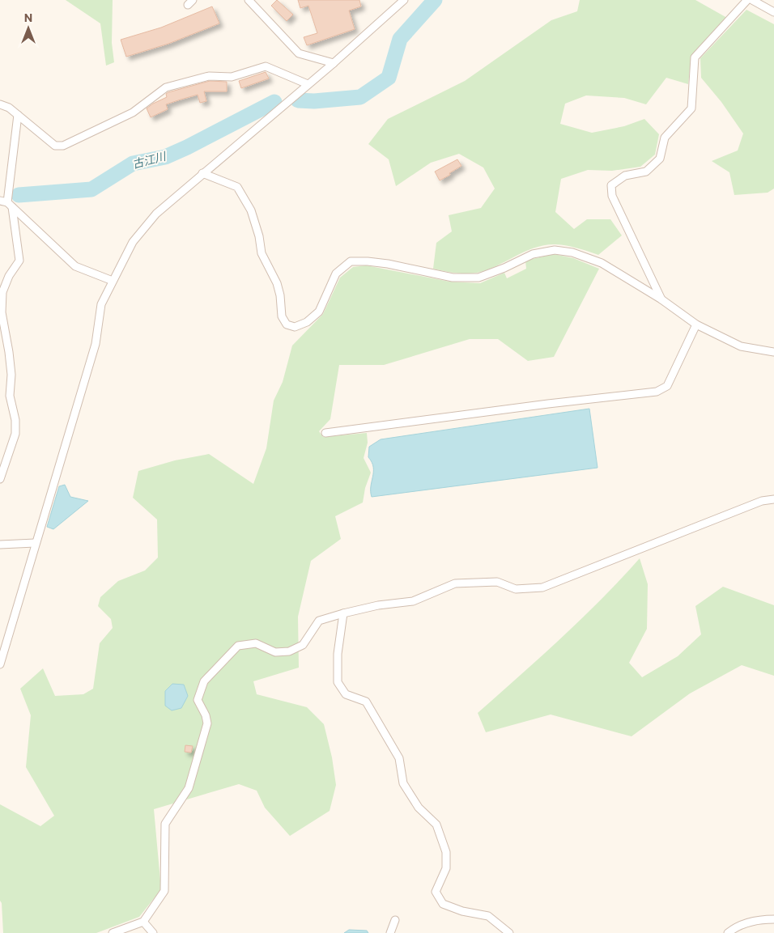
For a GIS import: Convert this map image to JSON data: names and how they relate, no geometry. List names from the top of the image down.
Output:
{
  "water": ["古江川"],
  "north": "top"
}
